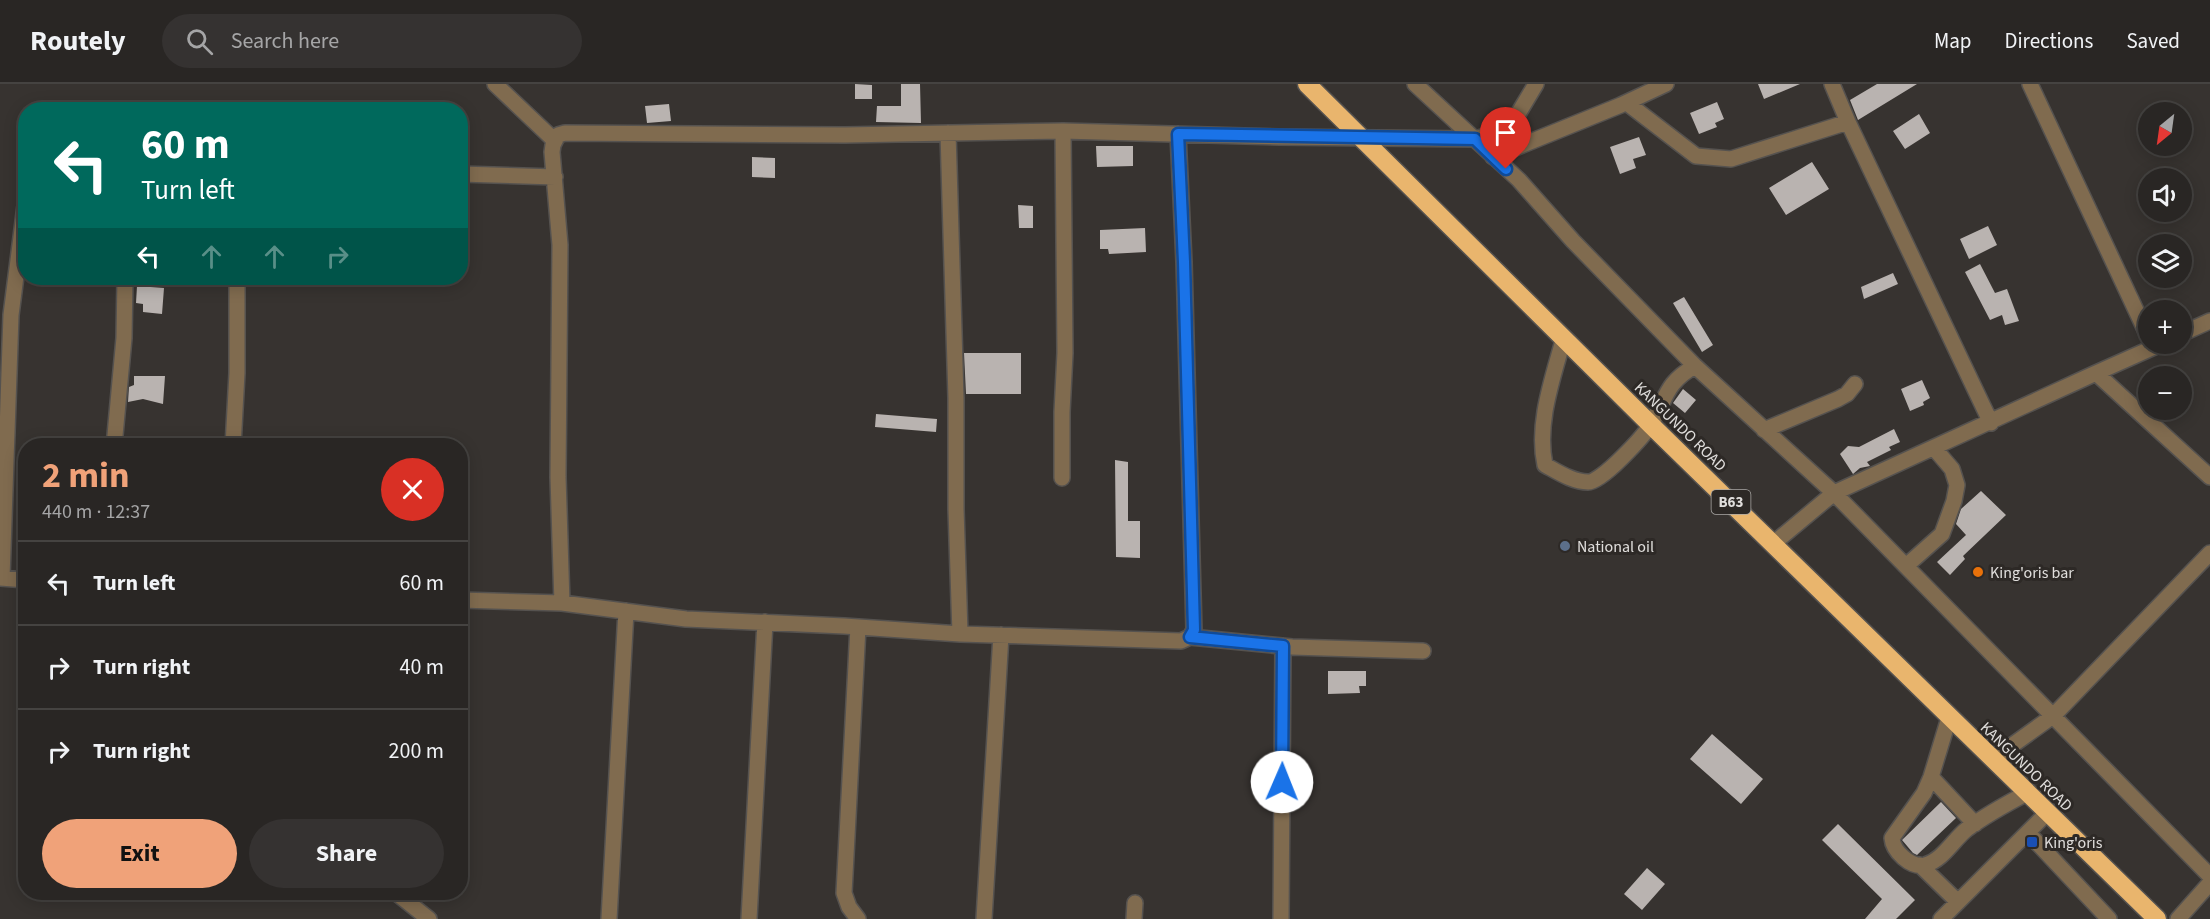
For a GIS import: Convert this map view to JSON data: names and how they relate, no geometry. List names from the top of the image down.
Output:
{
  "streets": {
    "highway": ["KANGUNDO ROAD", "B63"]
  },
  "places": {
    "other": ["National oil", "King'oris bar"],
    "transit": ["King'oris"]
  },
  "north": "bottom left",
  "page": {
    "header": "Routely",
    "search": "Search here",
    "nav": ["Map", "Directions", "Saved"],
    "map_buttons": ["+", "−"],
    "turn": ["60 m", "Turn left"],
    "heading": ["2 min", "440 m · 12:37"],
    "list": [
      {
        "name": "Turn left",
        "value": "60 m"
      },
      {
        "name": "Turn right",
        "value": "40 m"
      },
      {
        "name": "Turn right",
        "value": "200 m"
      }
    ],
    "buttons": ["Exit", "Share"]
  }
}
